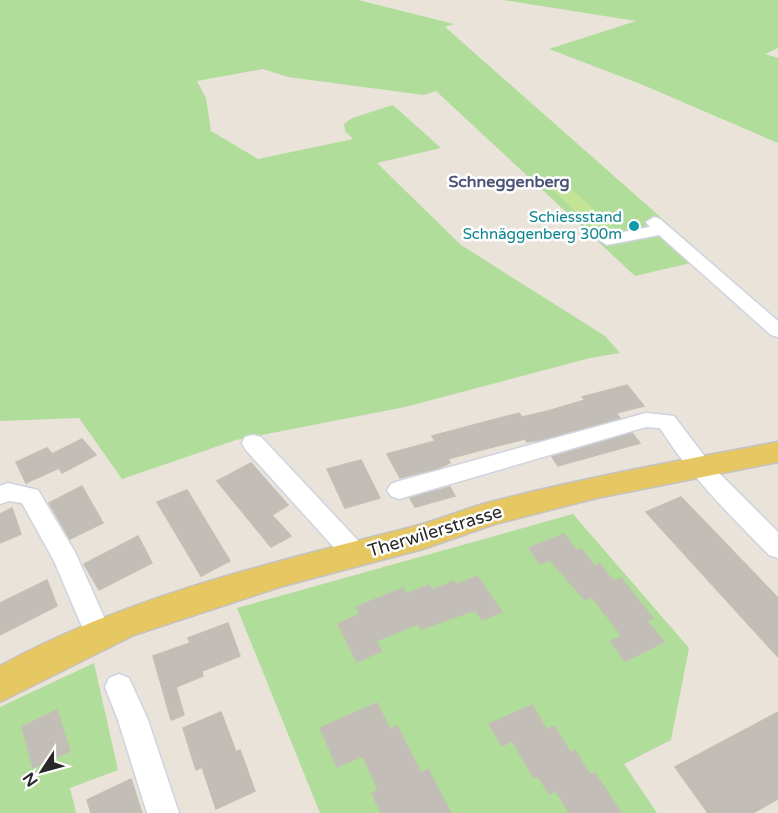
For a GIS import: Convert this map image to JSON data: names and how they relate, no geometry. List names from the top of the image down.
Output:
{
  "streets": {
    "main road": ["Therwilerstrasse"]
  },
  "districts": ["Schneggenberg"],
  "places": ["Schiessstand Schnäggenberg 300m"],
  "north": "bottom left"
}
